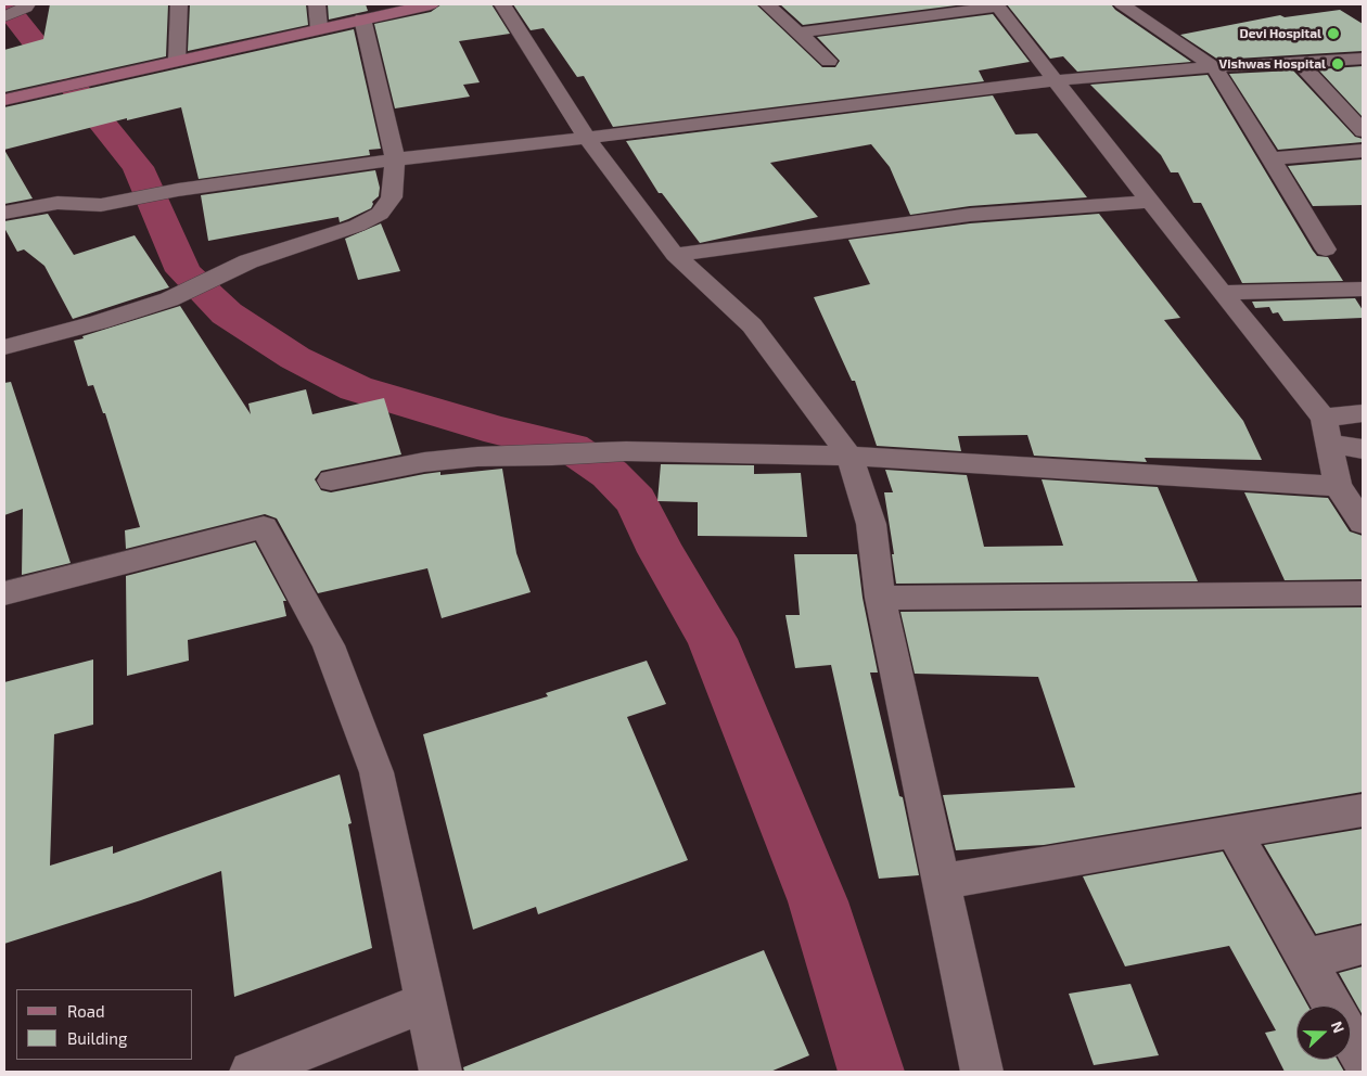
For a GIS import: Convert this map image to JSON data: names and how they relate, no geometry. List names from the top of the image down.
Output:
{
  "places": ["Devi Hospital", "Vishwas Hospital"],
  "legend": ["Road", "Building"],
  "north": "right"
}
